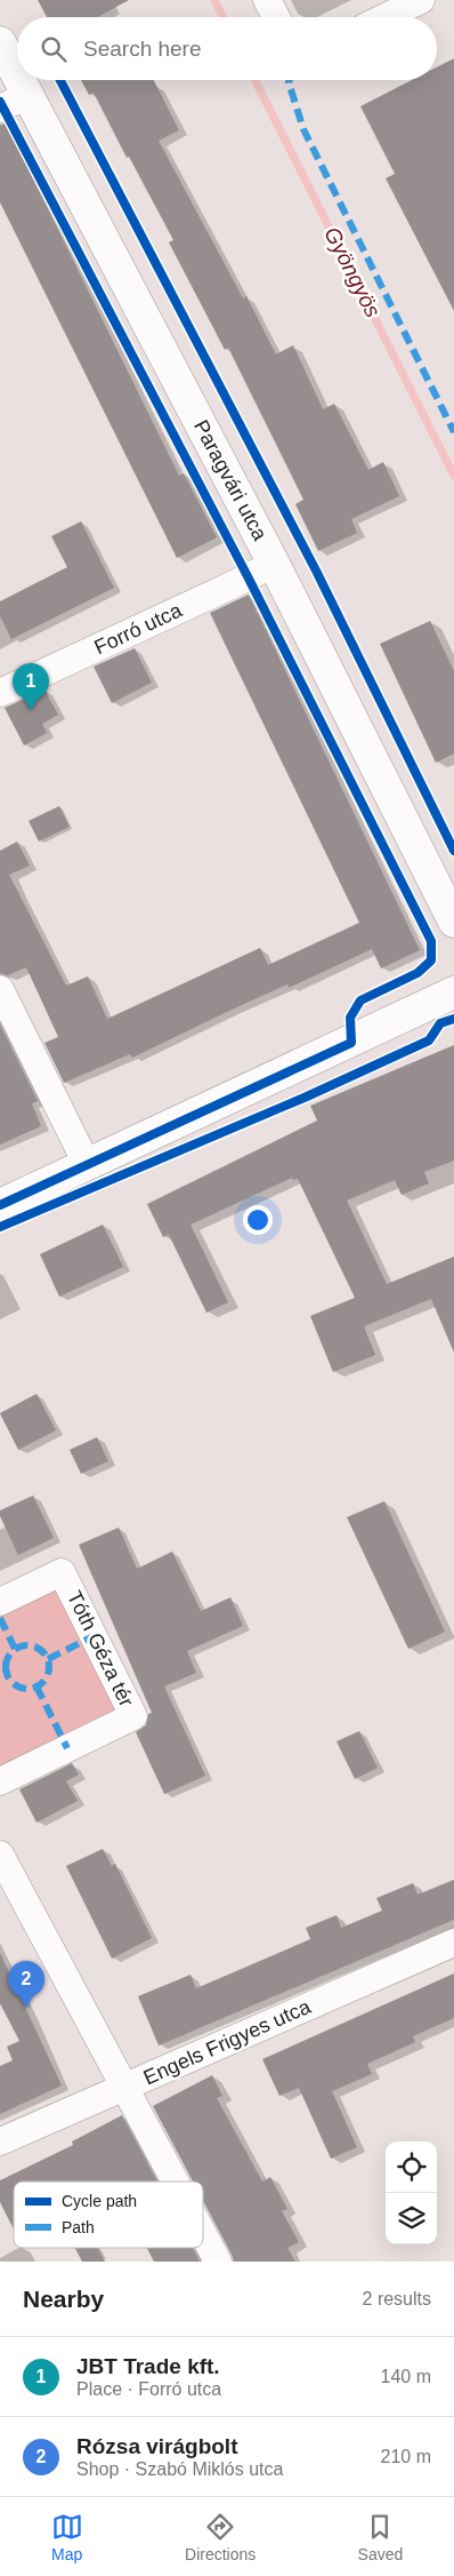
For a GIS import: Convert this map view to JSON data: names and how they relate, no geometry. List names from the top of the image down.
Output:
{
  "streets": {
    "street": [
      "Paragvári utca",
      "Forró utca",
      "Tóth Géza tér",
      "Engels Frigyes utca"
    ]
  },
  "crossings": [
    ["Paragvári utca", "Forró utca"]
  ],
  "water": ["Gyöngyös"],
  "legend": ["Cycle path", "Path"],
  "page": {
    "search": "Search here",
    "pins": ["1", "2"],
    "heading": ["Nearby", "2 results"],
    "list": [
      {
        "mark": "1",
        "name": "JBT Trade kft.",
        "note": "Place · Forró utca",
        "value": "140 m"
      },
      {
        "mark": "2",
        "name": "Rózsa virágbolt",
        "note": "Shop · Szabó Miklós utca",
        "value": "210 m"
      }
    ],
    "nav": ["Map", "Directions", "Saved"]
  }
}
